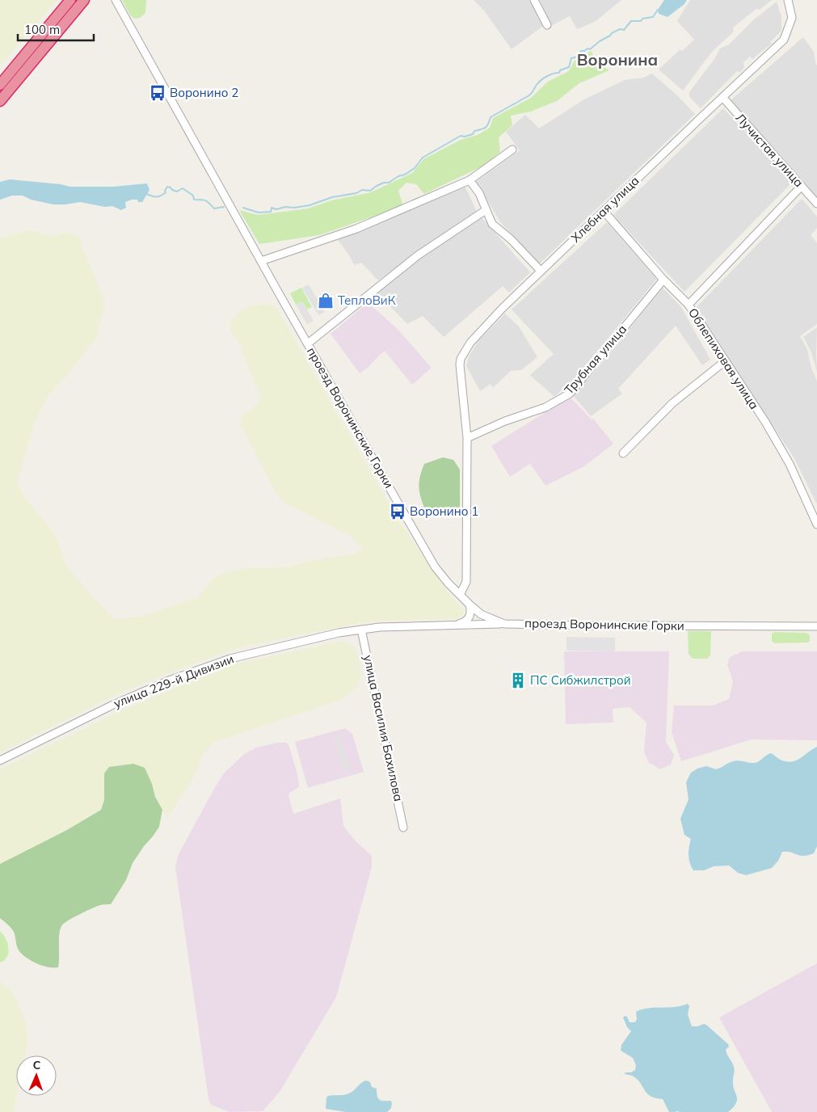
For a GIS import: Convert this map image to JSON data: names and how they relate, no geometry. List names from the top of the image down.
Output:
{
  "streets": {
    "street": [
      "Лучистая улица",
      "Хлебная улица",
      "Облепиховая улица",
      "Трубная улица",
      "проезд Воронинские Горки",
      "улица 229-й Дивизии",
      "улица Василия Бахилова"
    ]
  },
  "crossings": [
    ["Лучистая улица", "Хлебная улица"],
    ["Хлебная улица", "Облепиховая улица"],
    ["Хлебная улица", "Трубная улица"],
    ["Хлебная улица", "проезд Воронинские Горки"],
    ["Облепиховая улица", "Трубная улица"],
    ["улица 229-й Дивизии", "улица Василия Бахилова"]
  ],
  "districts": ["Воронина"],
  "places": {
    "bus stop": ["Воронино 2", "Воронино 1"],
    "shop": ["ТеплоВиК"],
    "building": ["ПС Сибжилстрой"]
  },
  "scale_bar": "100 m",
  "north": "top"
}
